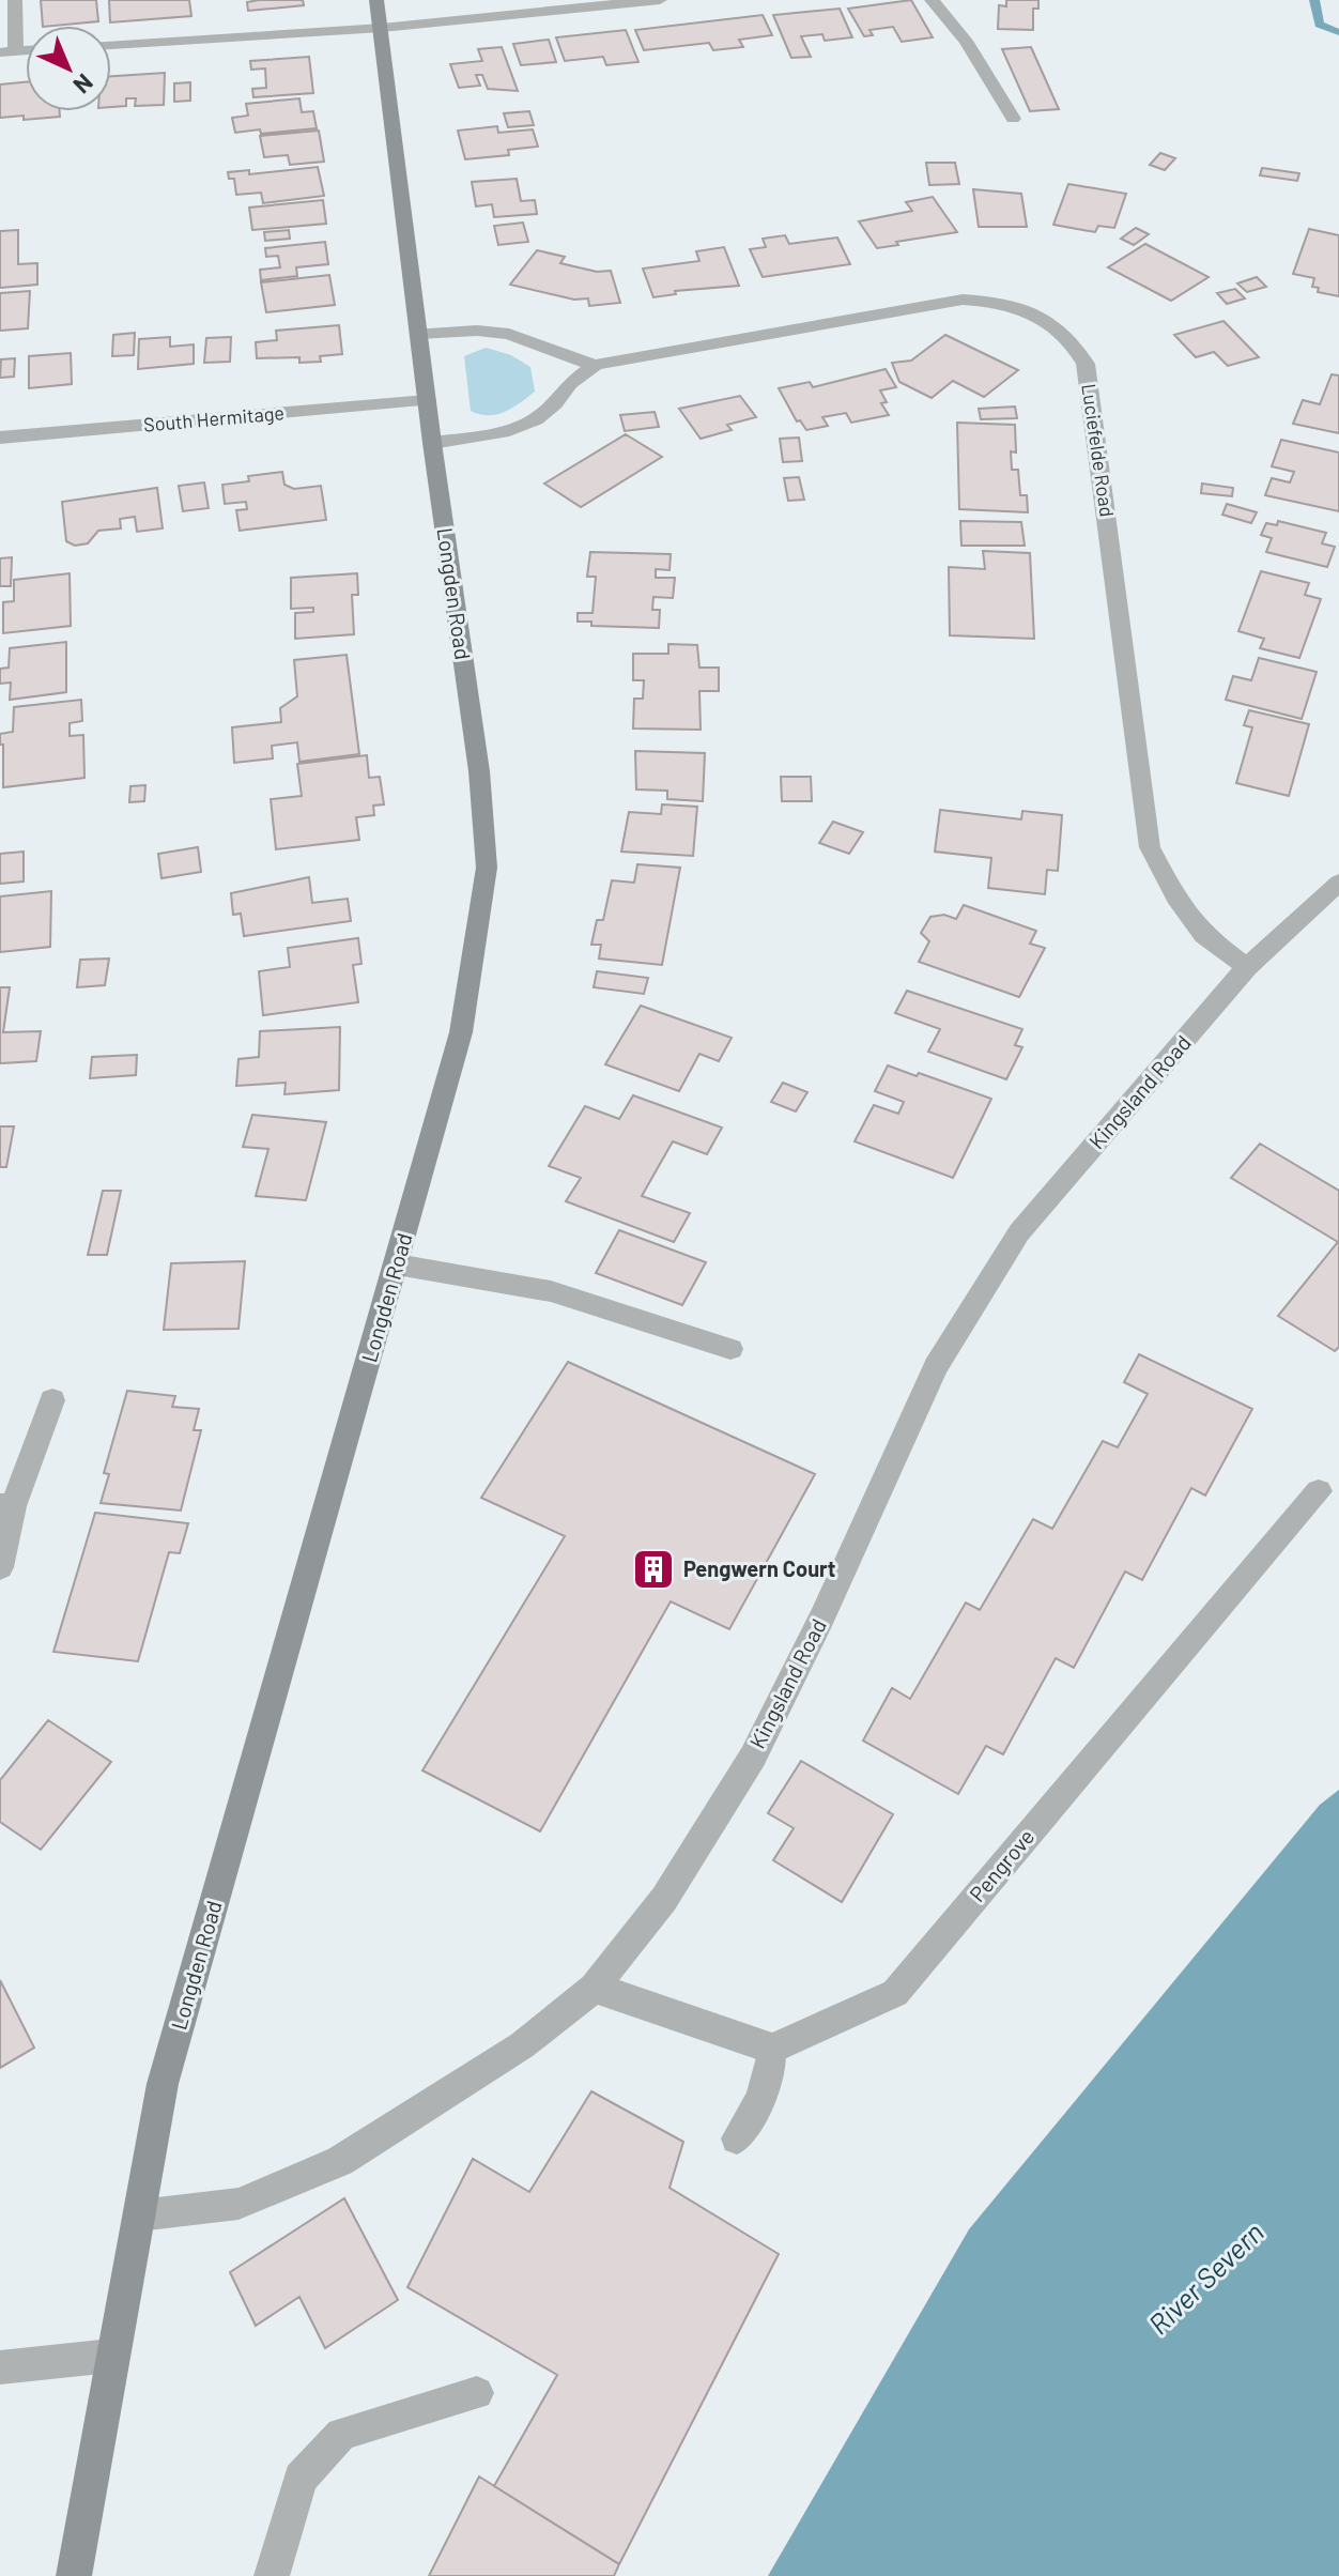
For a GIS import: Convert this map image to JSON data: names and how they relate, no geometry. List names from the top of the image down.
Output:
{
  "streets": {
    "street": [
      "South Hermitage",
      "Luciefelde Road",
      "Longden Road",
      "Kingsland Road",
      "Pengrove"
    ]
  },
  "crossings": [
    ["South Hermitage", "Longden Road"],
    ["Luciefelde Road", "Longden Road"],
    ["Luciefelde Road", "Kingsland Road"],
    ["Longden Road", "Kingsland Road"]
  ],
  "water": ["River Severn"],
  "places": {
    "building": ["Pengwern Court"]
  },
  "north": "bottom right"
}
